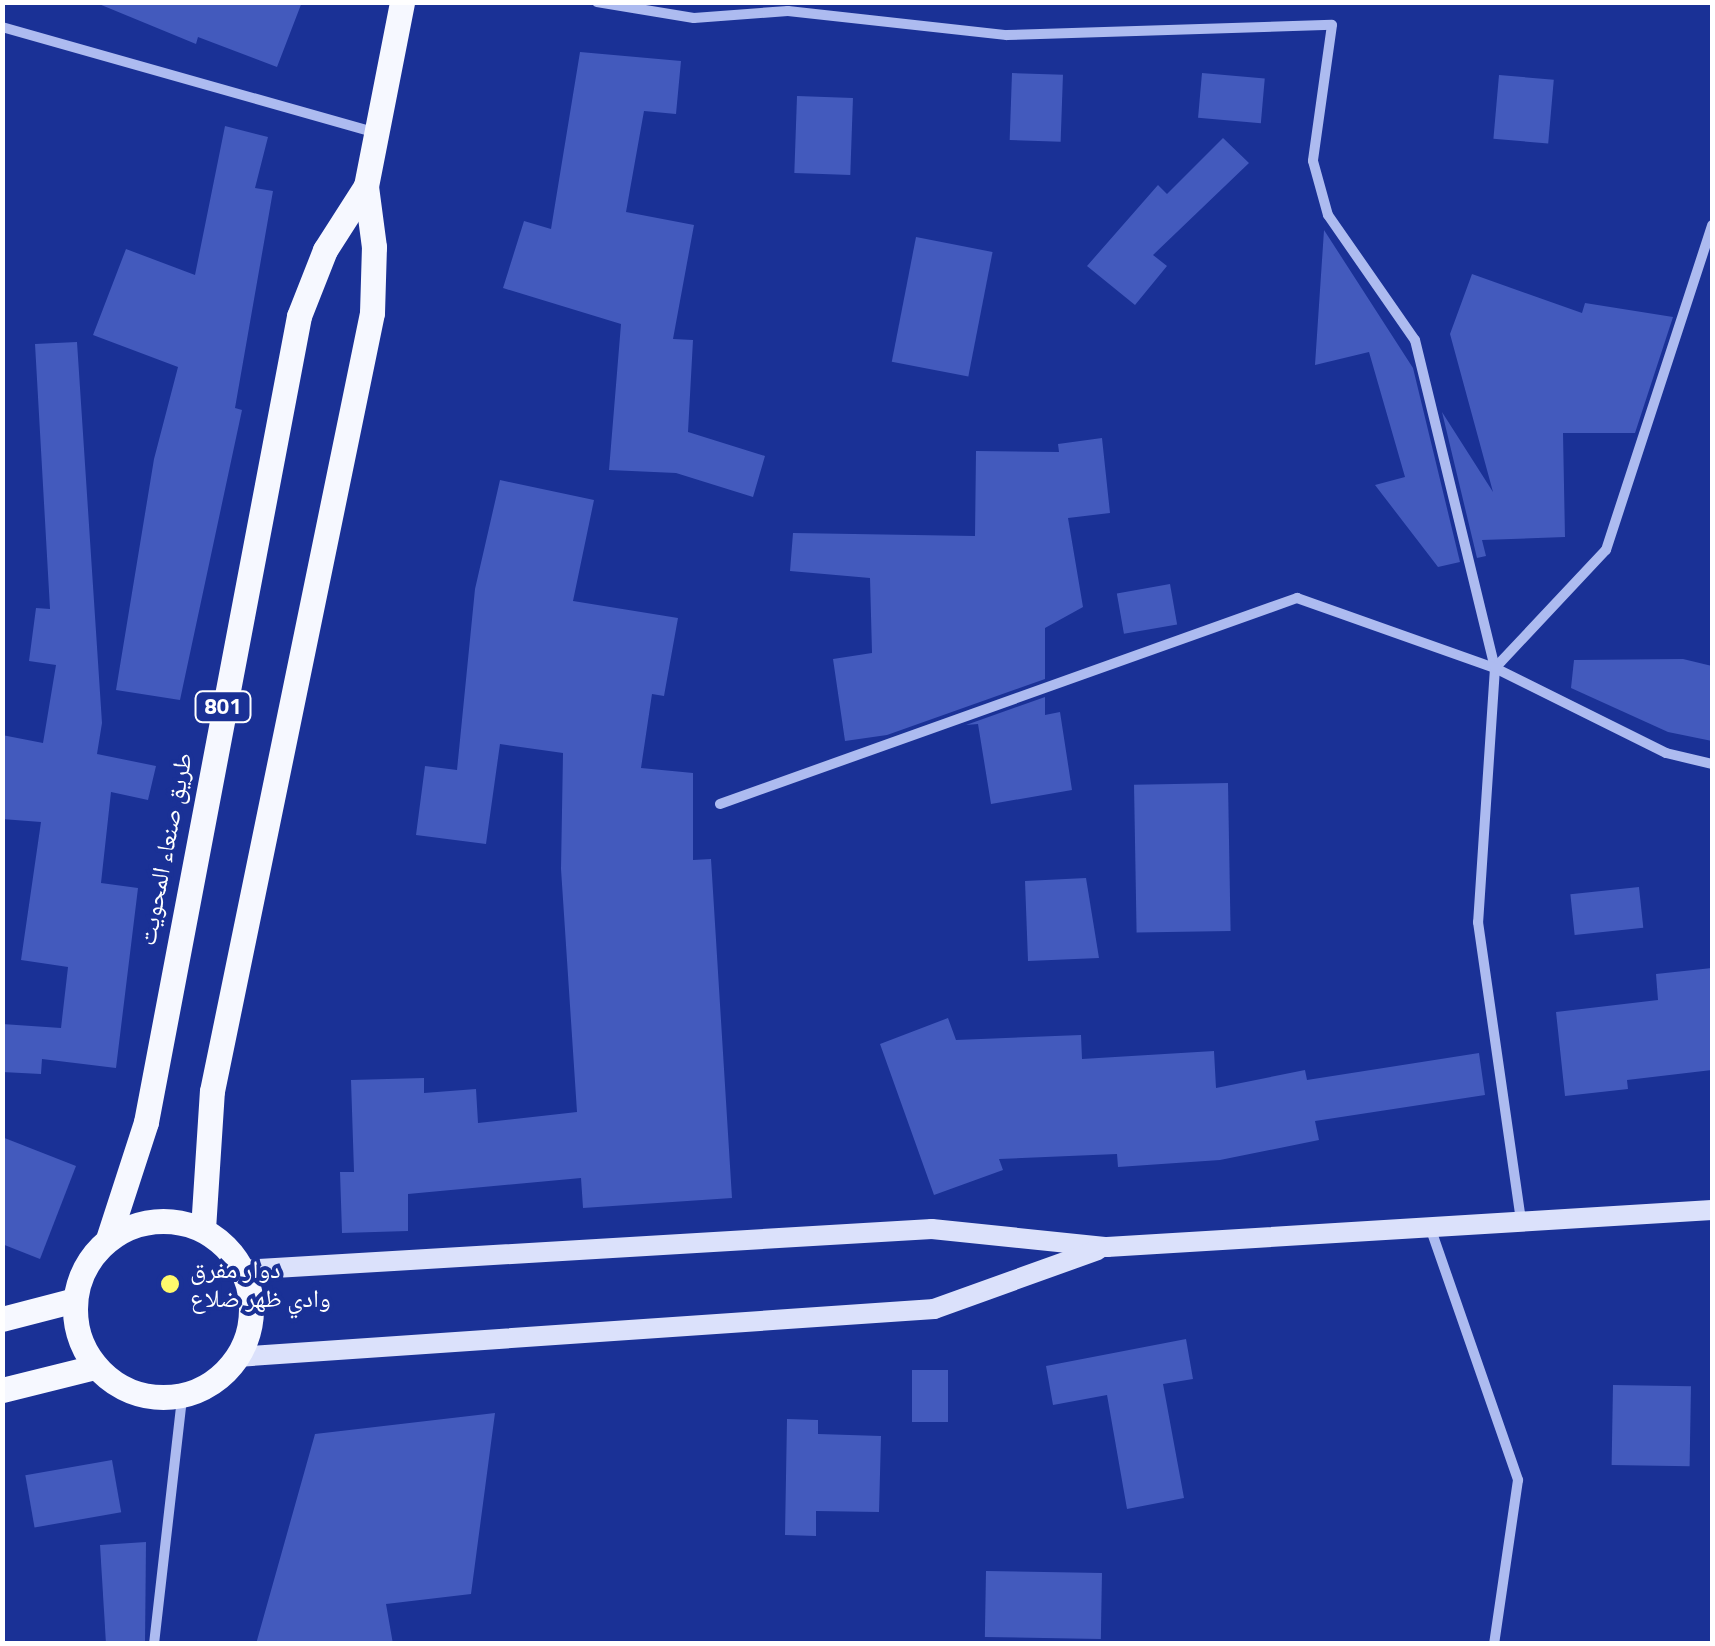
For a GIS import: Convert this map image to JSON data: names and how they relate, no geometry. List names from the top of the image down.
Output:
{
  "streets": {
    "main road": ["801", "طريق صنعاء المحويت"]
  },
  "places": ["دوار مفرق وادي ظهر ضلاع"]
}
